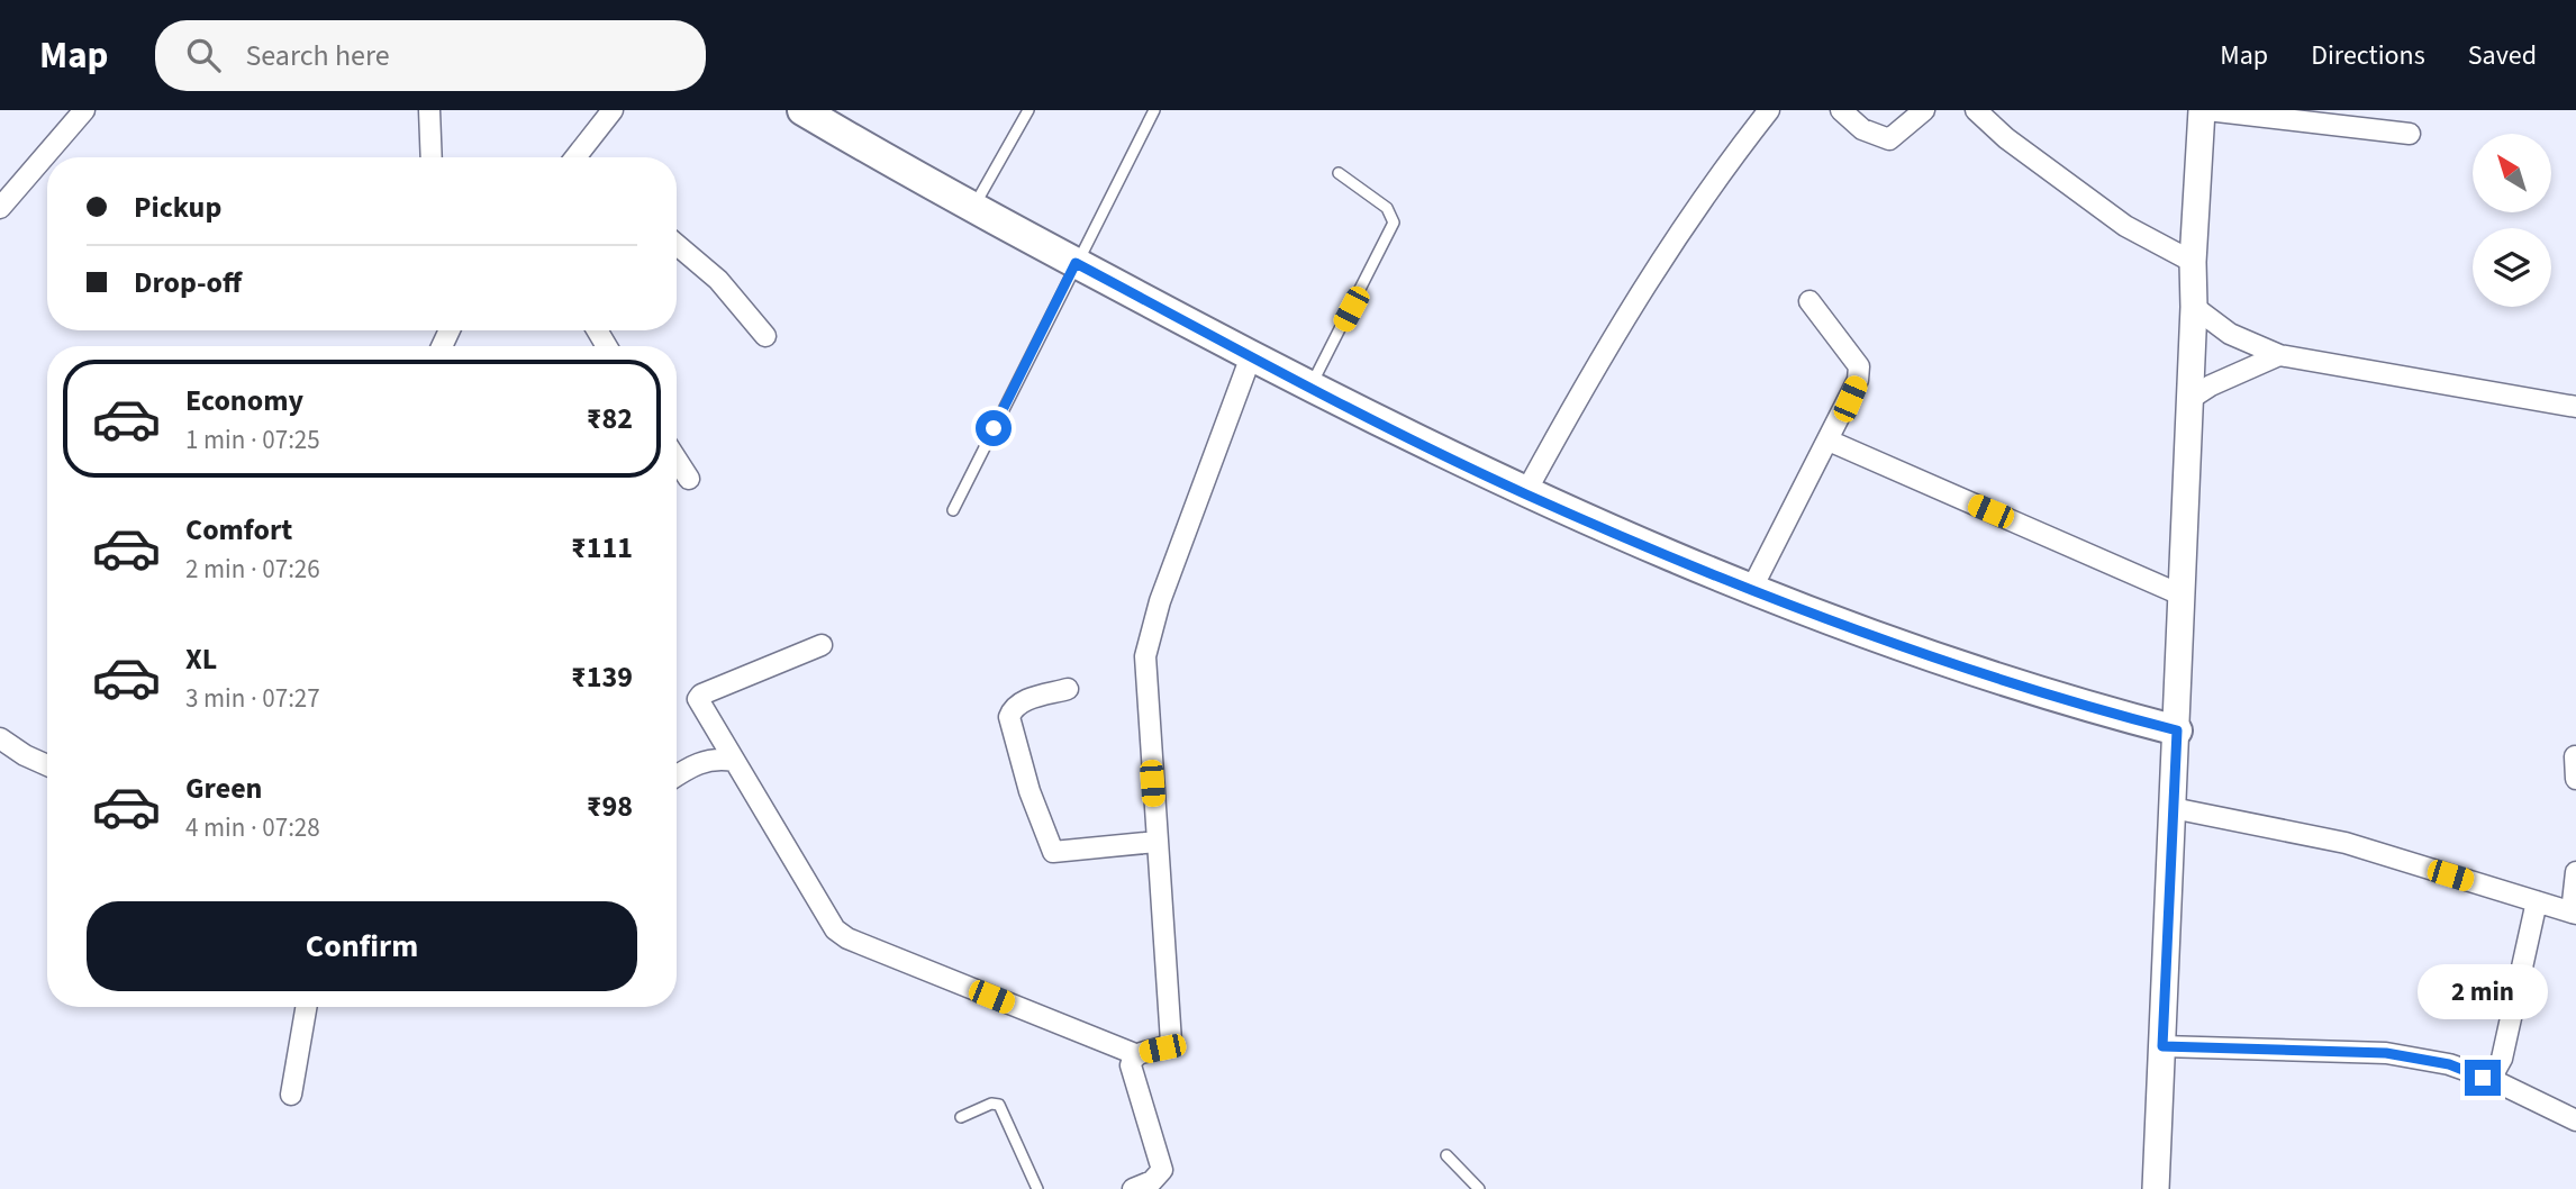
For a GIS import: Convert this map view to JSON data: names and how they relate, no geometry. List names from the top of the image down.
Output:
{
  "north": "top left",
  "page": {
    "header": "Map",
    "search": "Search here",
    "nav": ["Map", "Directions", "Saved"],
    "banner": ["Pickup", "Drop-off"],
    "list": [
      {
        "name": "Economy",
        "note": "1 min · 07:25",
        "value": "₹82"
      },
      {
        "name": "Comfort",
        "note": "2 min · 07:26",
        "value": "₹111"
      },
      {
        "name": "XL",
        "note": "3 min · 07:27",
        "value": "₹139"
      },
      {
        "name": "Green",
        "note": "4 min · 07:28",
        "value": "₹98"
      }
    ],
    "buttons": "Confirm",
    "bubble": "2 min"
  }
}
